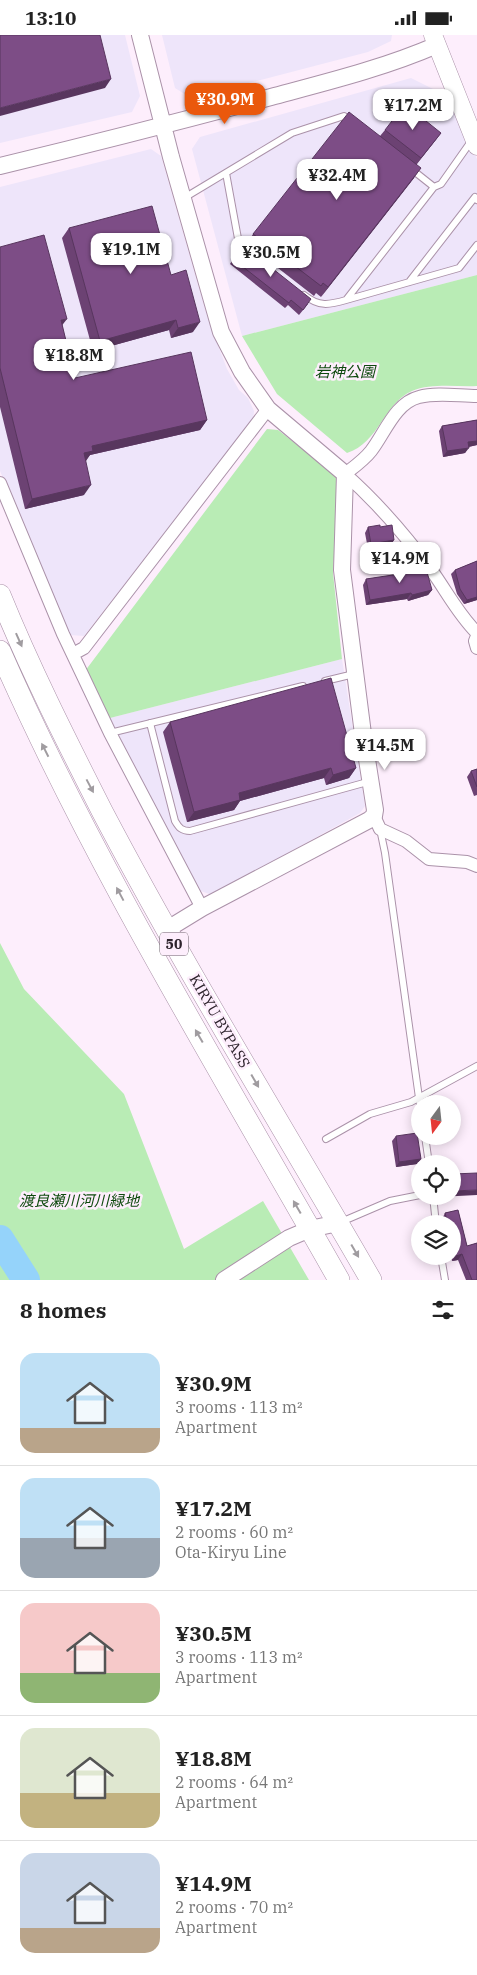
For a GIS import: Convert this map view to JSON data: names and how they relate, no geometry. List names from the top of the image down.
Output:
{
  "streets": {
    "highway": ["50", "KIRYU BYPASS"]
  },
  "parks": ["岩神公園", "渡良瀬川河川緑地"],
  "north": "bottom",
  "page": {
    "status": "13:10",
    "price": [
      "¥30.9M",
      "¥17.2M",
      "¥32.4M",
      "¥19.1M",
      "¥30.5M",
      "¥18.8M",
      "¥14.9M",
      "¥14.5M"
    ],
    "heading": "8 homes",
    "list": [
      {
        "name": "¥30.9M",
        "note": "3 rooms · 113 m² · Apartment"
      },
      {
        "name": "¥17.2M",
        "note": "2 rooms · 60 m² · Ota-Kiryu Line"
      },
      {
        "name": "¥30.5M",
        "note": "3 rooms · 113 m² · Apartment"
      },
      {
        "name": "¥18.8M",
        "note": "2 rooms · 64 m² · Apartment"
      },
      {
        "name": "¥14.9M",
        "note": "2 rooms · 70 m² · Apartment"
      }
    ]
  }
}
